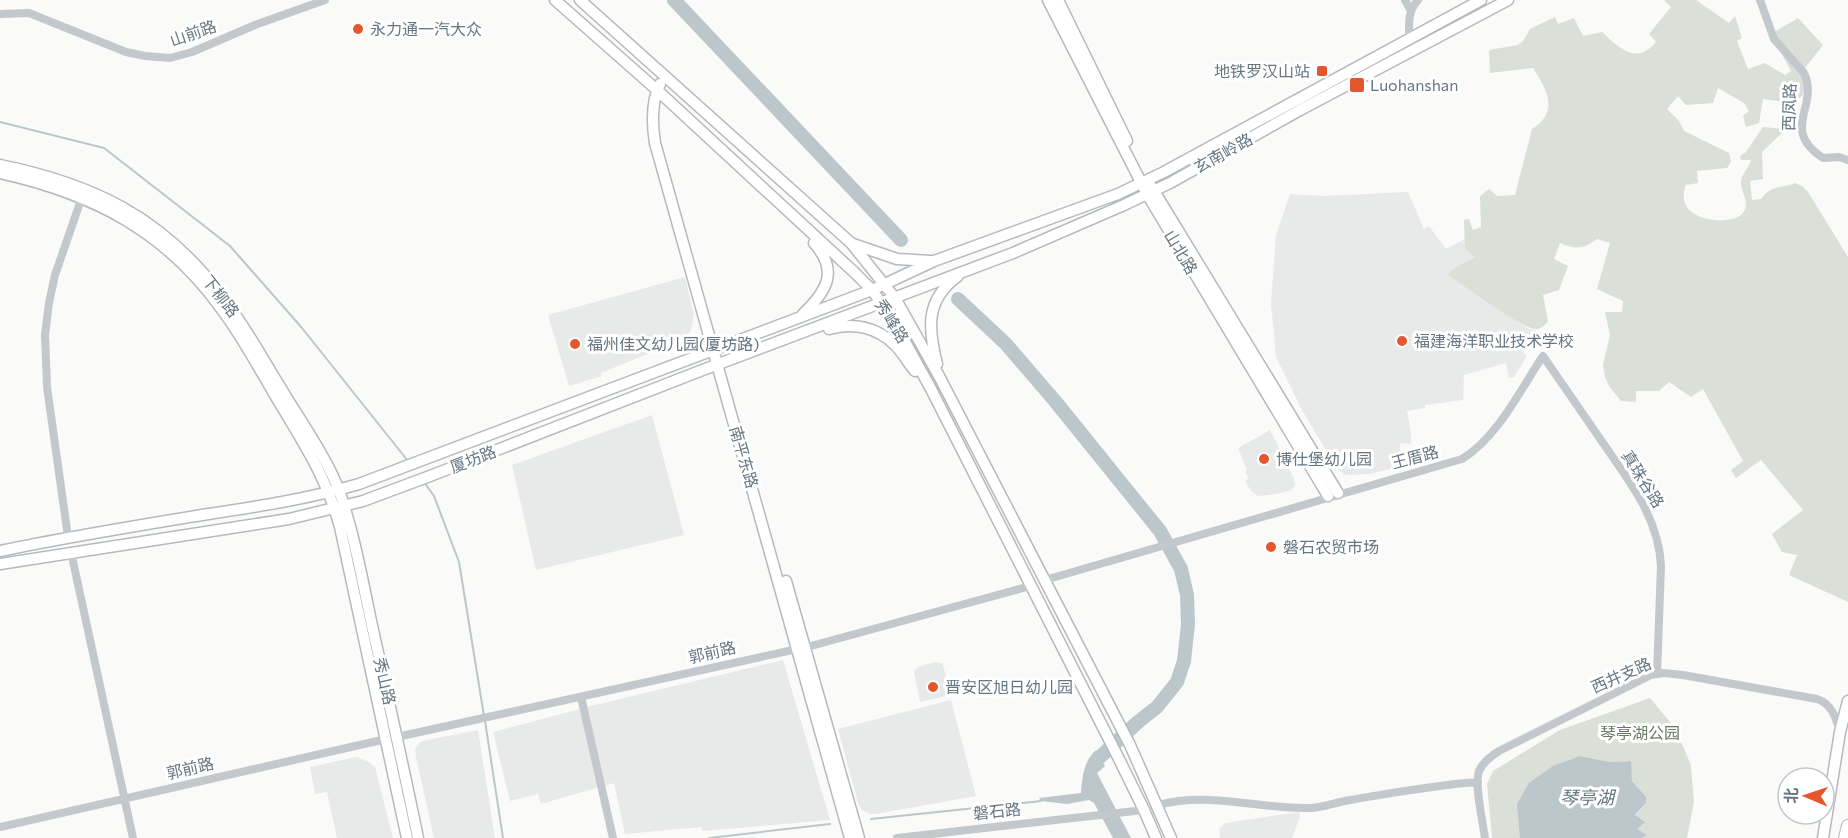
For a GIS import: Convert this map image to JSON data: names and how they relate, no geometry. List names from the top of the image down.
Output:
{
  "streets": {
    "main road": [
      "玄南岭路",
      "山北路",
      "下柳路",
      "秀峰路",
      "南平东路",
      "厦坊路",
      "秀山路"
    ],
    "street": [
      "山前路",
      "西凤路",
      "王厝路",
      "真珠谷路",
      "郭前路",
      "西井支路",
      "磐石路"
    ]
  },
  "crossings": [
    ["玄南岭路", "山北路"],
    ["玄南岭路", "厦坊路"],
    ["山北路", "王厝路"],
    ["下柳路", "厦坊路"],
    ["下柳路", "秀山路"],
    ["秀峰路", "南平东路"],
    ["秀峰路", "王厝路"],
    ["秀峰路", "厦坊路"],
    ["秀峰路", "郭前路"],
    ["秀峰路", "磐石路"],
    ["南平东路", "厦坊路"],
    ["南平东路", "郭前路"],
    ["王厝路", "真珠谷路"],
    ["真珠谷路", "西井支路"],
    ["郭前路", "秀山路"]
  ],
  "water": ["琴亭湖"],
  "parks": ["琴亭湖公园"],
  "places": {
    "other": [
      "永力通一汽大众",
      "福建海洋职业技术学校",
      "福州佳文幼儿园(厦坊路)",
      "博仕堡幼儿园",
      "磐石农贸市场",
      "晋安区旭日幼儿园"
    ],
    "transit": ["地铁罗汉山站", "Luohanshan"]
  },
  "north": "left"
}
